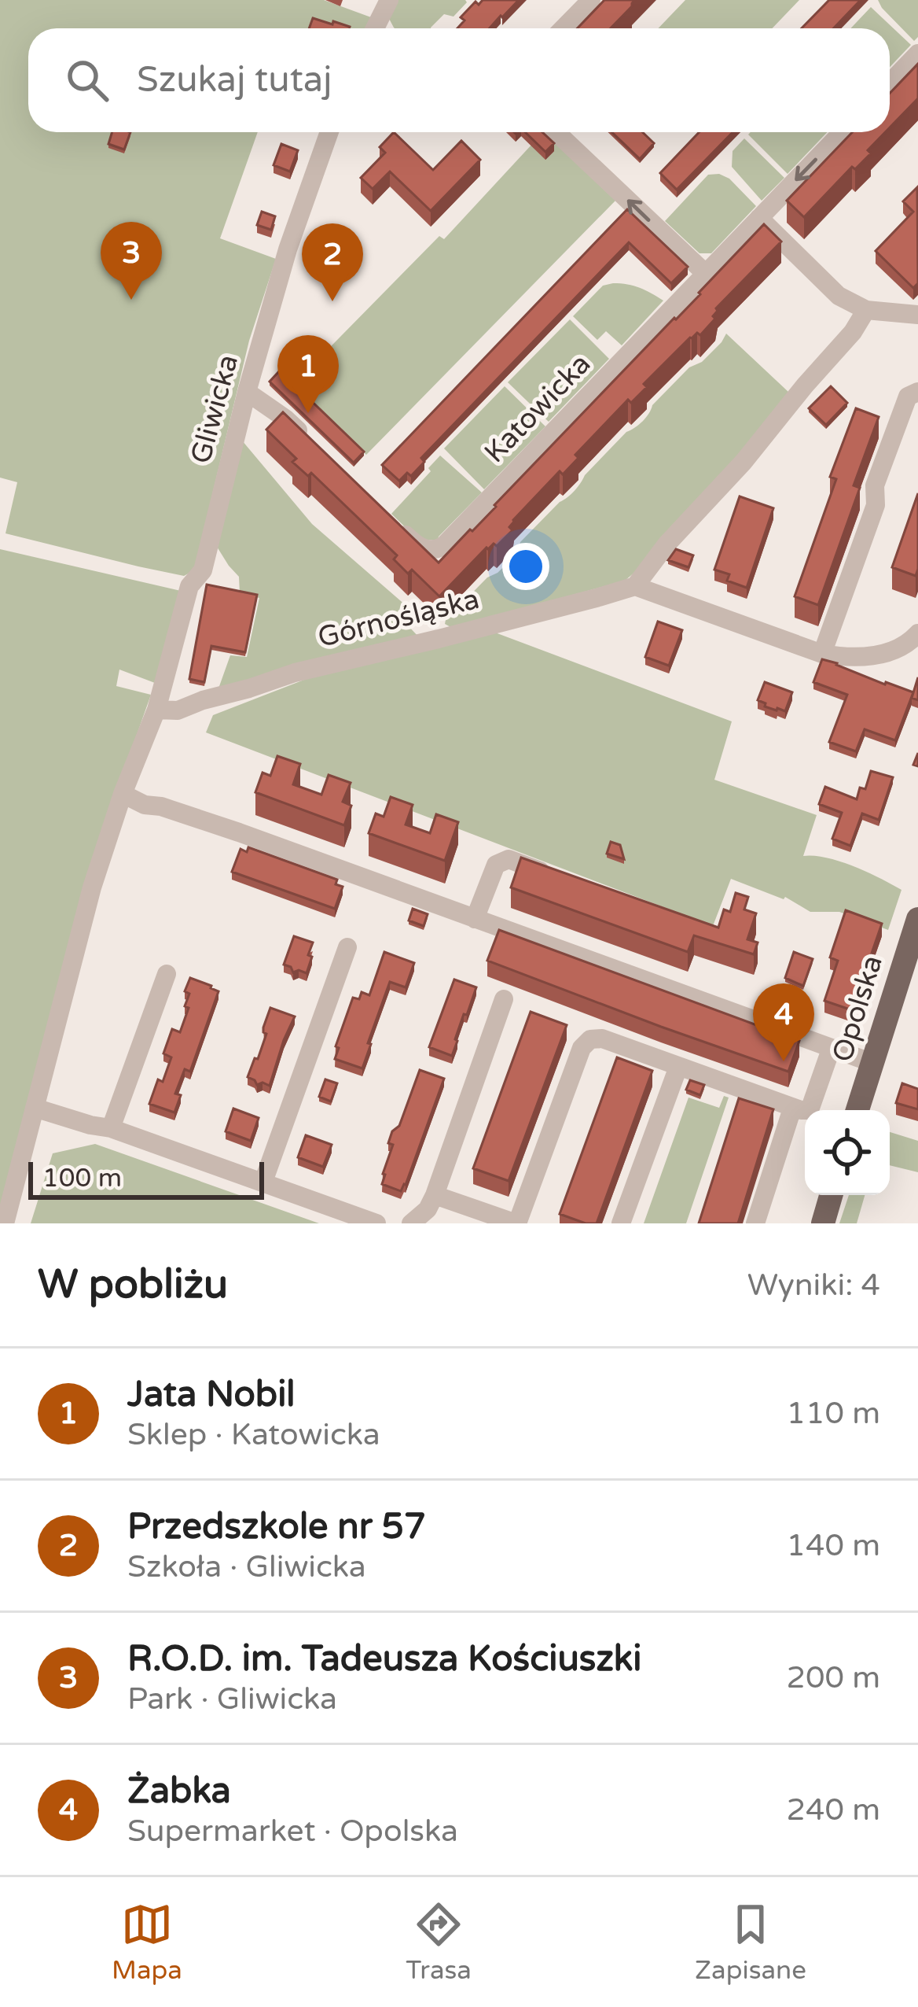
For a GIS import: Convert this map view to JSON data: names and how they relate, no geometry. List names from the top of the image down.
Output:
{
  "streets": {
    "main road": ["Opolska"],
    "street": ["Katowicka", "Gliwicka", "Górnośląska"]
  },
  "crossings": [
    ["Gliwicka", "Górnośląska"]
  ],
  "scale_bar": "100 m",
  "page": {
    "search": "Szukaj tutaj",
    "pins": [
      "3",
      "2",
      "1",
      "4"
    ],
    "scale": "100 m",
    "heading": ["W pobliżu", "Wyniki: 4"],
    "list": [
      {
        "mark": "1",
        "name": "Jata Nobil",
        "note": "Sklep · Katowicka",
        "value": "110 m"
      },
      {
        "mark": "2",
        "name": "Przedszkole nr 57",
        "note": "Szkoła · Gliwicka",
        "value": "140 m"
      },
      {
        "mark": "3",
        "name": "R.O.D. im. Tadeusza Kościuszki",
        "note": "Park · Gliwicka",
        "value": "200 m"
      },
      {
        "mark": "4",
        "name": "Żabka",
        "note": "Supermarket · Opolska",
        "value": "240 m"
      }
    ],
    "nav": ["Mapa", "Trasa", "Zapisane"]
  }
}
